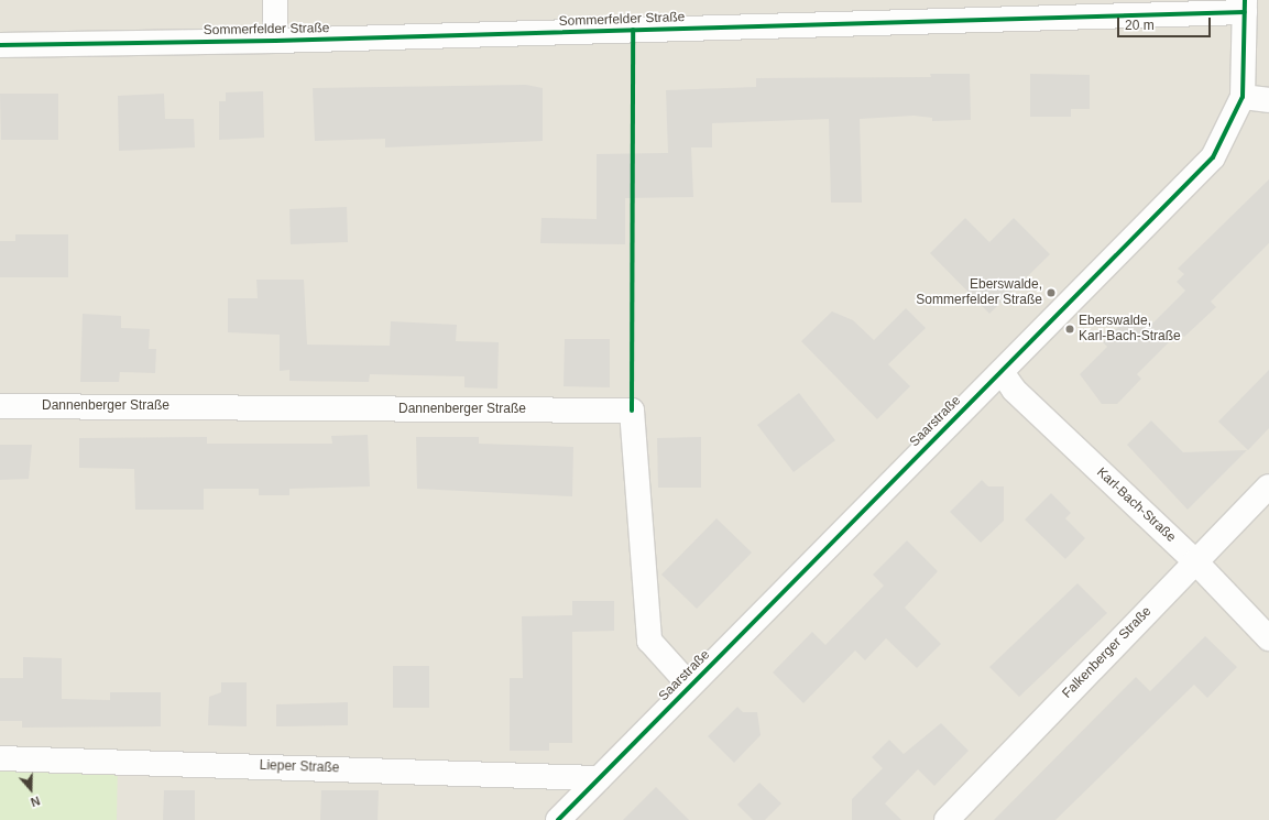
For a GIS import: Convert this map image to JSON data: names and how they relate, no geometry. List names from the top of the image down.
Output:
{
  "streets": {
    "street": [
      "Sommerfelder Straße",
      "Dannenberger Straße",
      "Saarstraße",
      "Karl-Bach-Straße",
      "Falkenberger Straße",
      "Lieper Straße"
    ]
  },
  "crossings": [
    ["Sommerfelder Straße", "Saarstraße"],
    ["Dannenberger Straße", "Saarstraße"],
    ["Saarstraße", "Karl-Bach-Straße"],
    ["Saarstraße", "Lieper Straße"],
    ["Karl-Bach-Straße", "Falkenberger Straße"]
  ],
  "places": ["Eberswalde, Sommerfelder Straße", "Eberswalde, Karl-Bach-Straße"],
  "scale_bar": "20 m",
  "north": "bottom"
}
